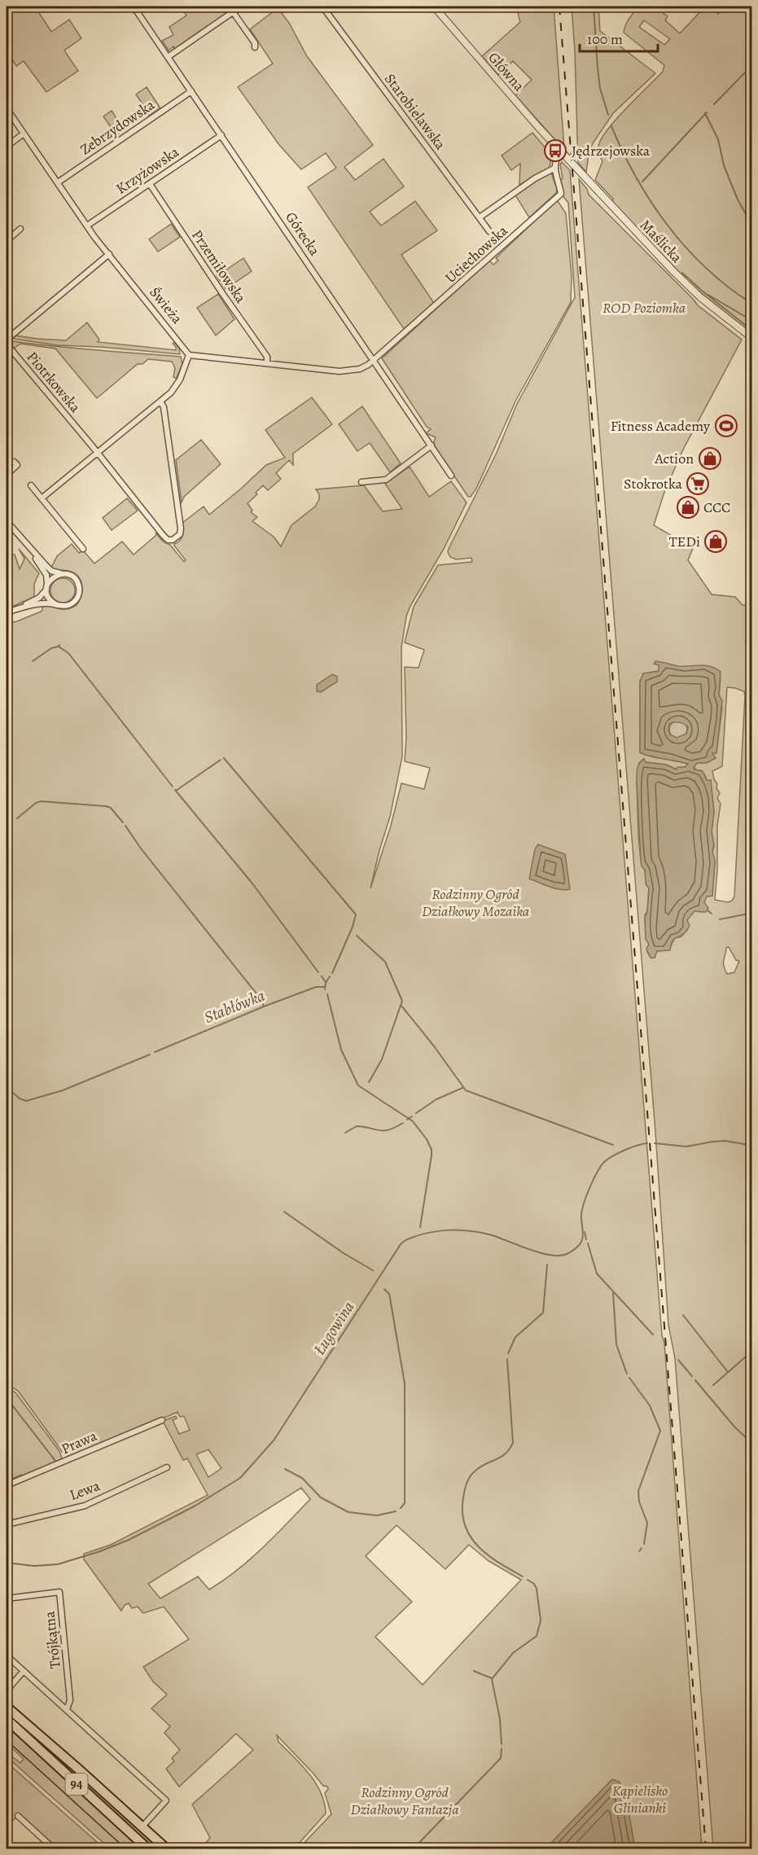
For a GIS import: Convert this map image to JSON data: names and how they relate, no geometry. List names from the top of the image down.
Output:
{
  "streets": {
    "main road": ["94"],
    "street": [
      "Główna",
      "Starobielawska",
      "Zebrzydowska",
      "Krzyżowska",
      "Górecka",
      "Maślicka",
      "Uciechowska",
      "Przemiłowska",
      "Świeża",
      "Piotrkowska",
      "Prawa",
      "Lewa",
      "Trójkątna"
    ]
  },
  "crossings": [
    ["Główna", "Maślicka"],
    ["Zebrzydowska", "Górecka"],
    ["Zebrzydowska", "Świeża"],
    ["Krzyżowska", "Górecka"],
    ["Krzyżowska", "Przemiłowska"],
    ["Krzyżowska", "Świeża"],
    ["Górecka", "Uciechowska"],
    ["Świeża", "Piotrkowska"],
    ["Trójkątna", "94"]
  ],
  "water": ["Stabłówka", "Ługowina"],
  "parks": [
    "ROD Poziomka",
    "Rodzinny Ogród Działkowy Mozaika",
    "Kąpielisko Glinianki",
    "Rodzinny Ogród Działkowy Fantazja"
  ],
  "places": {
    "bus stop": ["Jędrzejowska"],
    "sports": ["Fitness Academy"],
    "shop": ["Action", "CCC", "TEDi"],
    "supermarket": ["Stokrotka"]
  },
  "scale_bar": "100 m"
}
